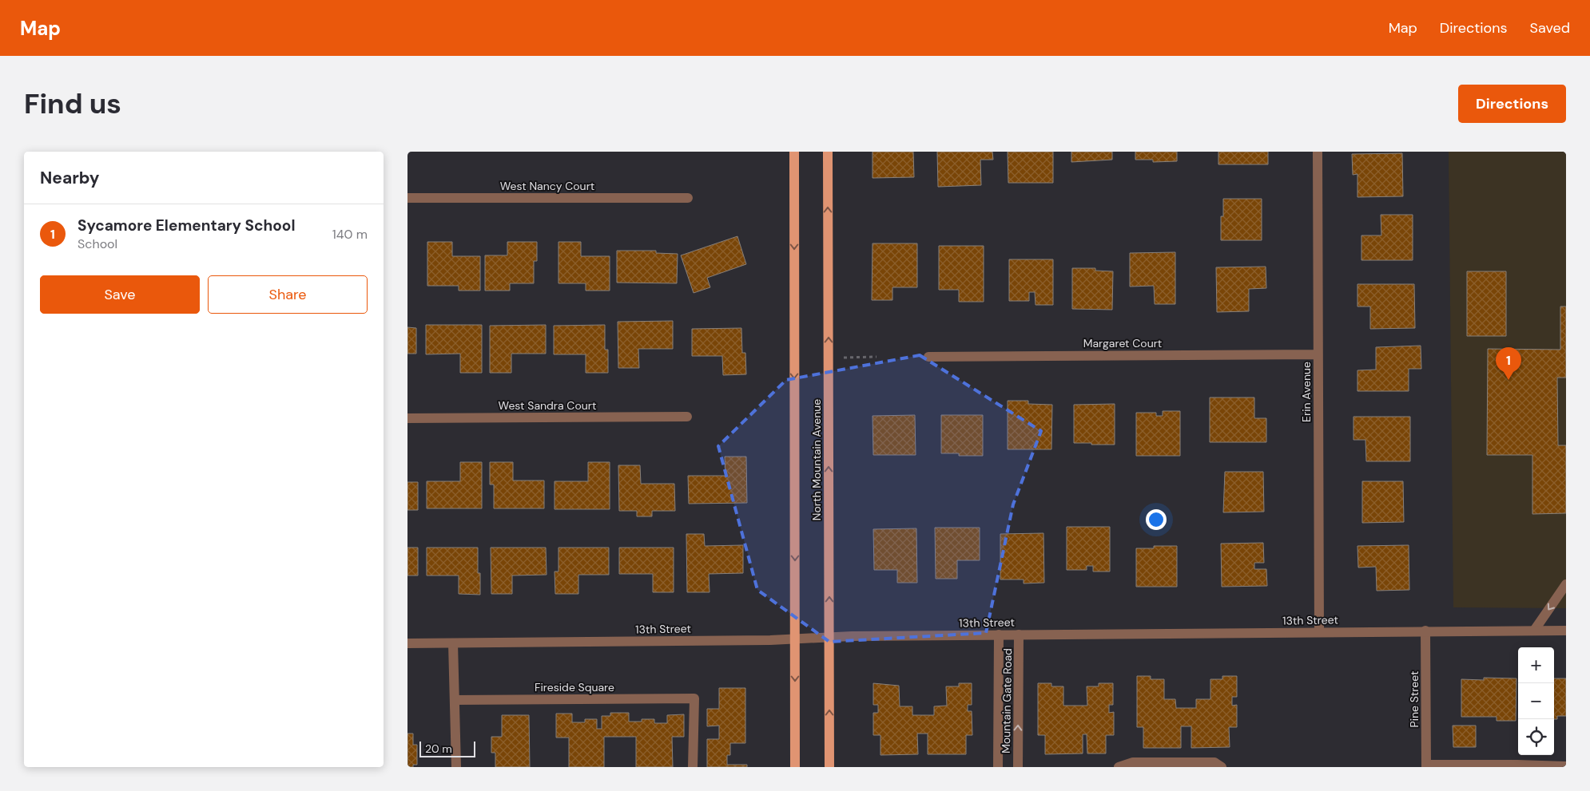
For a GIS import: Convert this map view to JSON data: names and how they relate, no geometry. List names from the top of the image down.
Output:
{
  "streets": {
    "main road": ["North Mountain Avenue"],
    "street": [
      "West Nancy Court",
      "Margaret Court",
      "Erin Avenue",
      "West Sandra Court",
      "13th Street",
      "Fireside Square",
      "Pine Street",
      "Mountain Gate Road"
    ]
  },
  "crossings": [
    ["Margaret Court", "Erin Avenue"],
    ["Erin Avenue", "13th Street"],
    ["North Mountain Avenue", "13th Street"],
    ["13th Street", "Pine Street"],
    ["13th Street", "Mountain Gate Road"]
  ],
  "scale_bar": "20 m",
  "page": {
    "header": "Map",
    "nav": ["Map", "Directions", "Saved"],
    "buttons": [
      "Directions",
      ["Save", "Share"]
    ],
    "title": "Find us",
    "heading": "Nearby",
    "list": [
      {
        "mark": "1",
        "name": "Sycamore Elementary School",
        "note": "School",
        "value": "140 m"
      }
    ],
    "pins": "1",
    "map_buttons": ["+", "−"],
    "scale": "20 m"
  }
}
